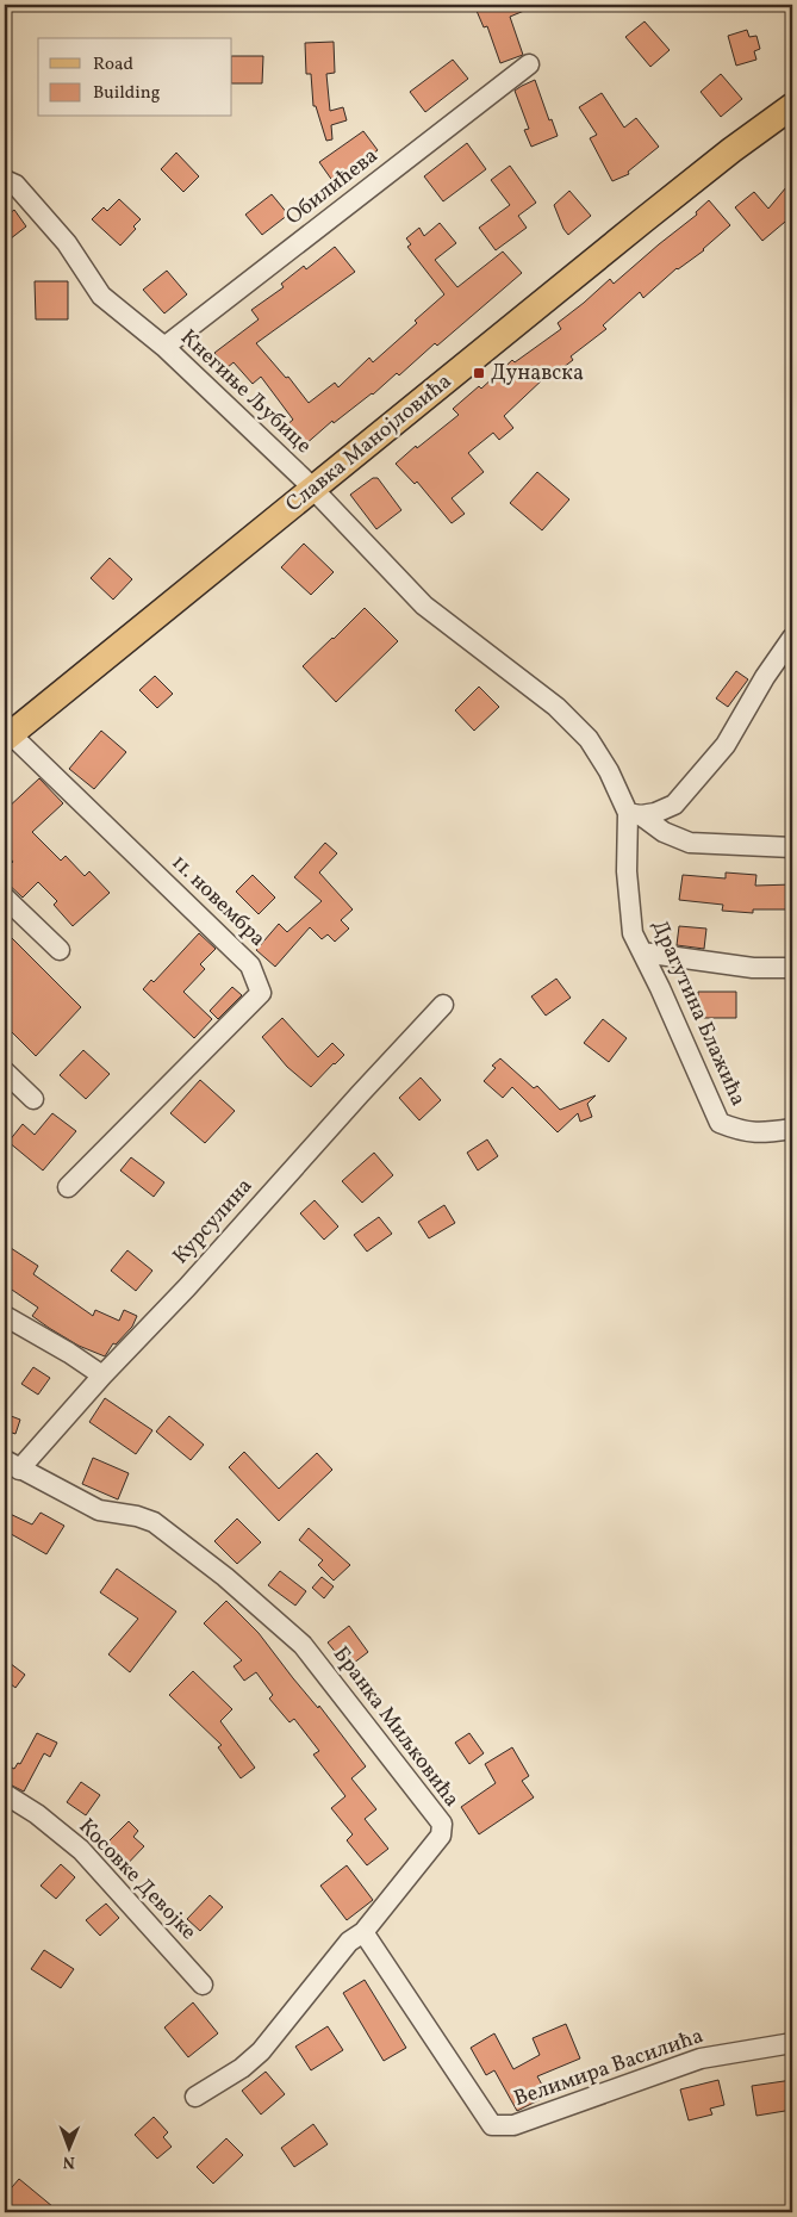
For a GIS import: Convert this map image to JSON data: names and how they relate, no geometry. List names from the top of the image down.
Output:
{
  "streets": {
    "main road": ["Славка Манојловића"],
    "street": [
      "Обилићева",
      "Кнегиње Љубице",
      "11. новембра",
      "Драгутина Блажића",
      "Курсулина",
      "Бранка Миљковића",
      "Косовке Девојке",
      "Велимира Василића"
    ]
  },
  "crossings": [
    ["Обилићева", "Кнегиње Љубице"],
    ["Кнегиње Љубице", "Славка Манојловића"],
    ["Кнегиње Љубице", "Драгутина Блажића"],
    ["Славка Манојловића", "11. новембра"],
    ["Курсулина", "Бранка Миљковића"],
    ["Бранка Миљковића", "Велимира Василића"]
  ],
  "places": {
    "transit": ["Дунавска"]
  },
  "legend": ["Road", "Building"],
  "north": "bottom"
}
